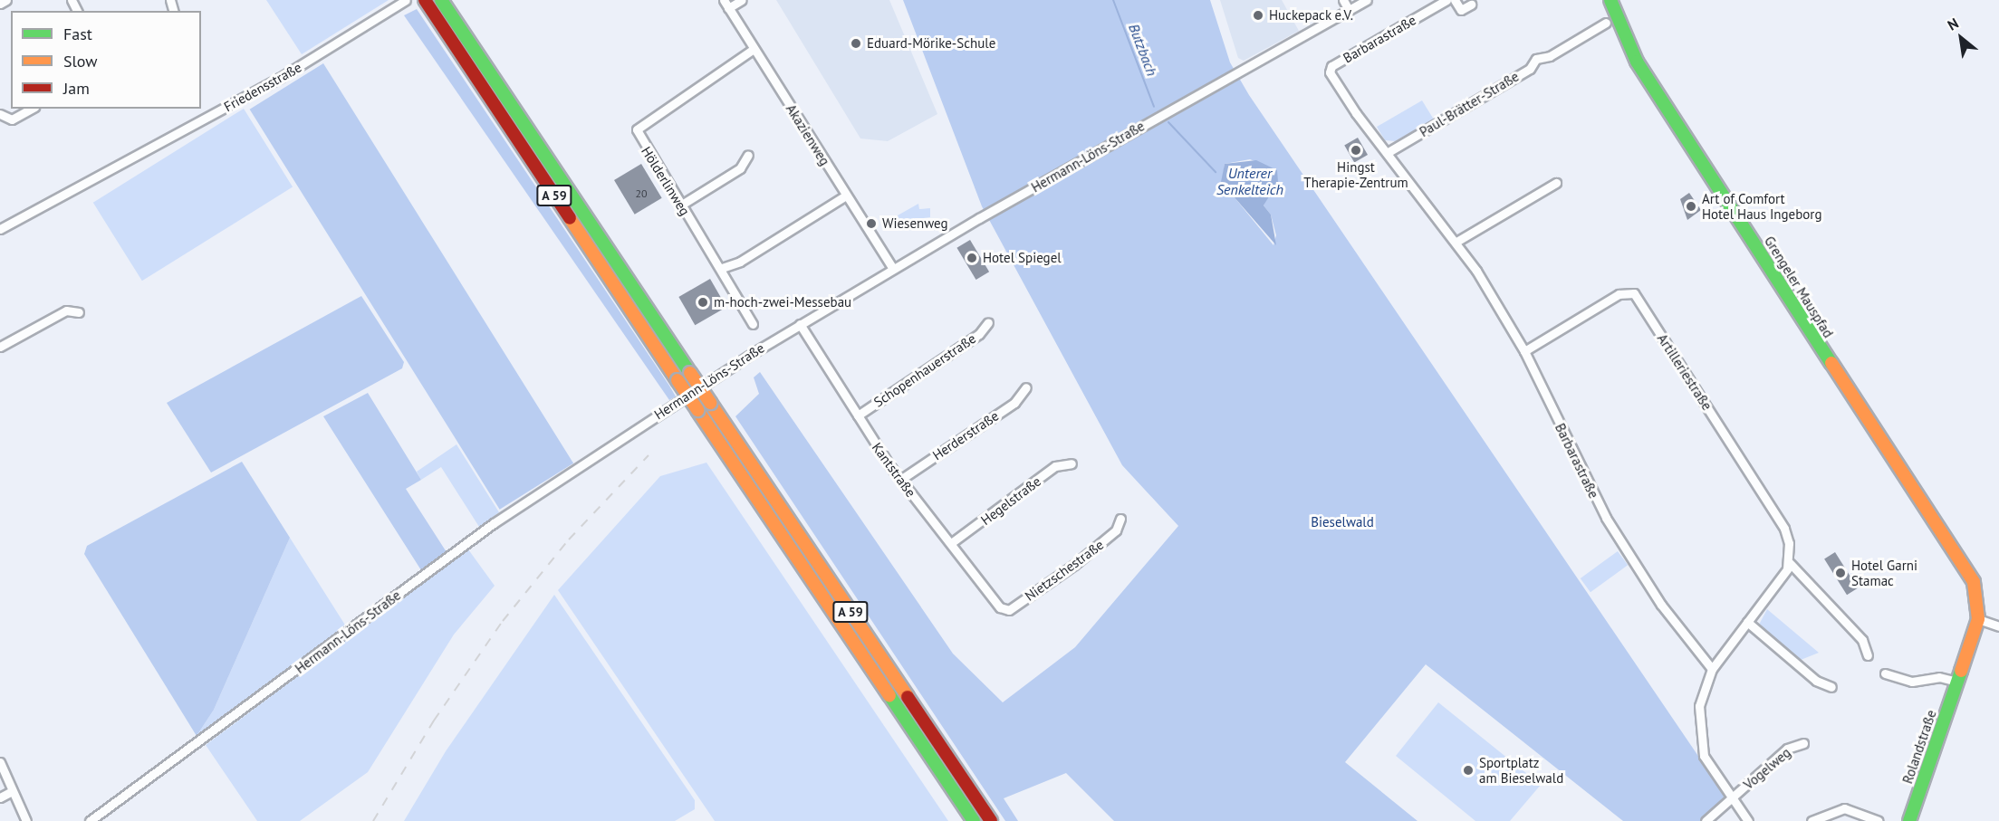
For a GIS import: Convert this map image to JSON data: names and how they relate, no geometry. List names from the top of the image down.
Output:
{
  "streets": {
    "main road": ["A 59", "Grengeler Mauspfad", "Rolandstraße"],
    "street": [
      "Barbarastraße",
      "Friedensstraße",
      "Paul-Brätter-Straße",
      "Akazienweg",
      "Hermann-Löns-Straße",
      "Hölderlinweg",
      "Schopenhauerstraße",
      "Artilleriestraße",
      "Herderstraße",
      "Kantstraße",
      "Hegelstraße",
      "Nietzschestraße",
      "Vogelweg"
    ]
  },
  "crossings": [
    ["Barbarastraße", "Paul-Brätter-Straße"],
    ["Barbarastraße", "Artilleriestraße"],
    ["Akazienweg", "Hermann-Löns-Straße"],
    ["Akazienweg", "Hölderlinweg"],
    ["Hermann-Löns-Straße", "Kantstraße"],
    ["Grengeler Mauspfad", "Rolandstraße"],
    ["Schopenhauerstraße", "Kantstraße"],
    ["Herderstraße", "Kantstraße"],
    ["Kantstraße", "Hegelstraße"],
    ["Kantstraße", "Nietzschestraße"]
  ],
  "water": ["Butzbach", "Unterer Senkelteich"],
  "parks": ["Bieselwald"],
  "places": [
    "Huckepack e.V.",
    "Eduard-Mörike-Schule",
    "Hingst Therapie-Zentrum",
    "Art of Comfort Hotel Haus Ingeborg",
    "Wiesenweg",
    "Hotel Spiegel",
    "m-hoch-zwei-Messebau",
    "Hotel Garni Stamac",
    "Sportplatz am Bieselwald"
  ],
  "house_numbers": ["20"],
  "legend": ["Fast", "Slow", "Jam"],
  "north": "top left"
}
